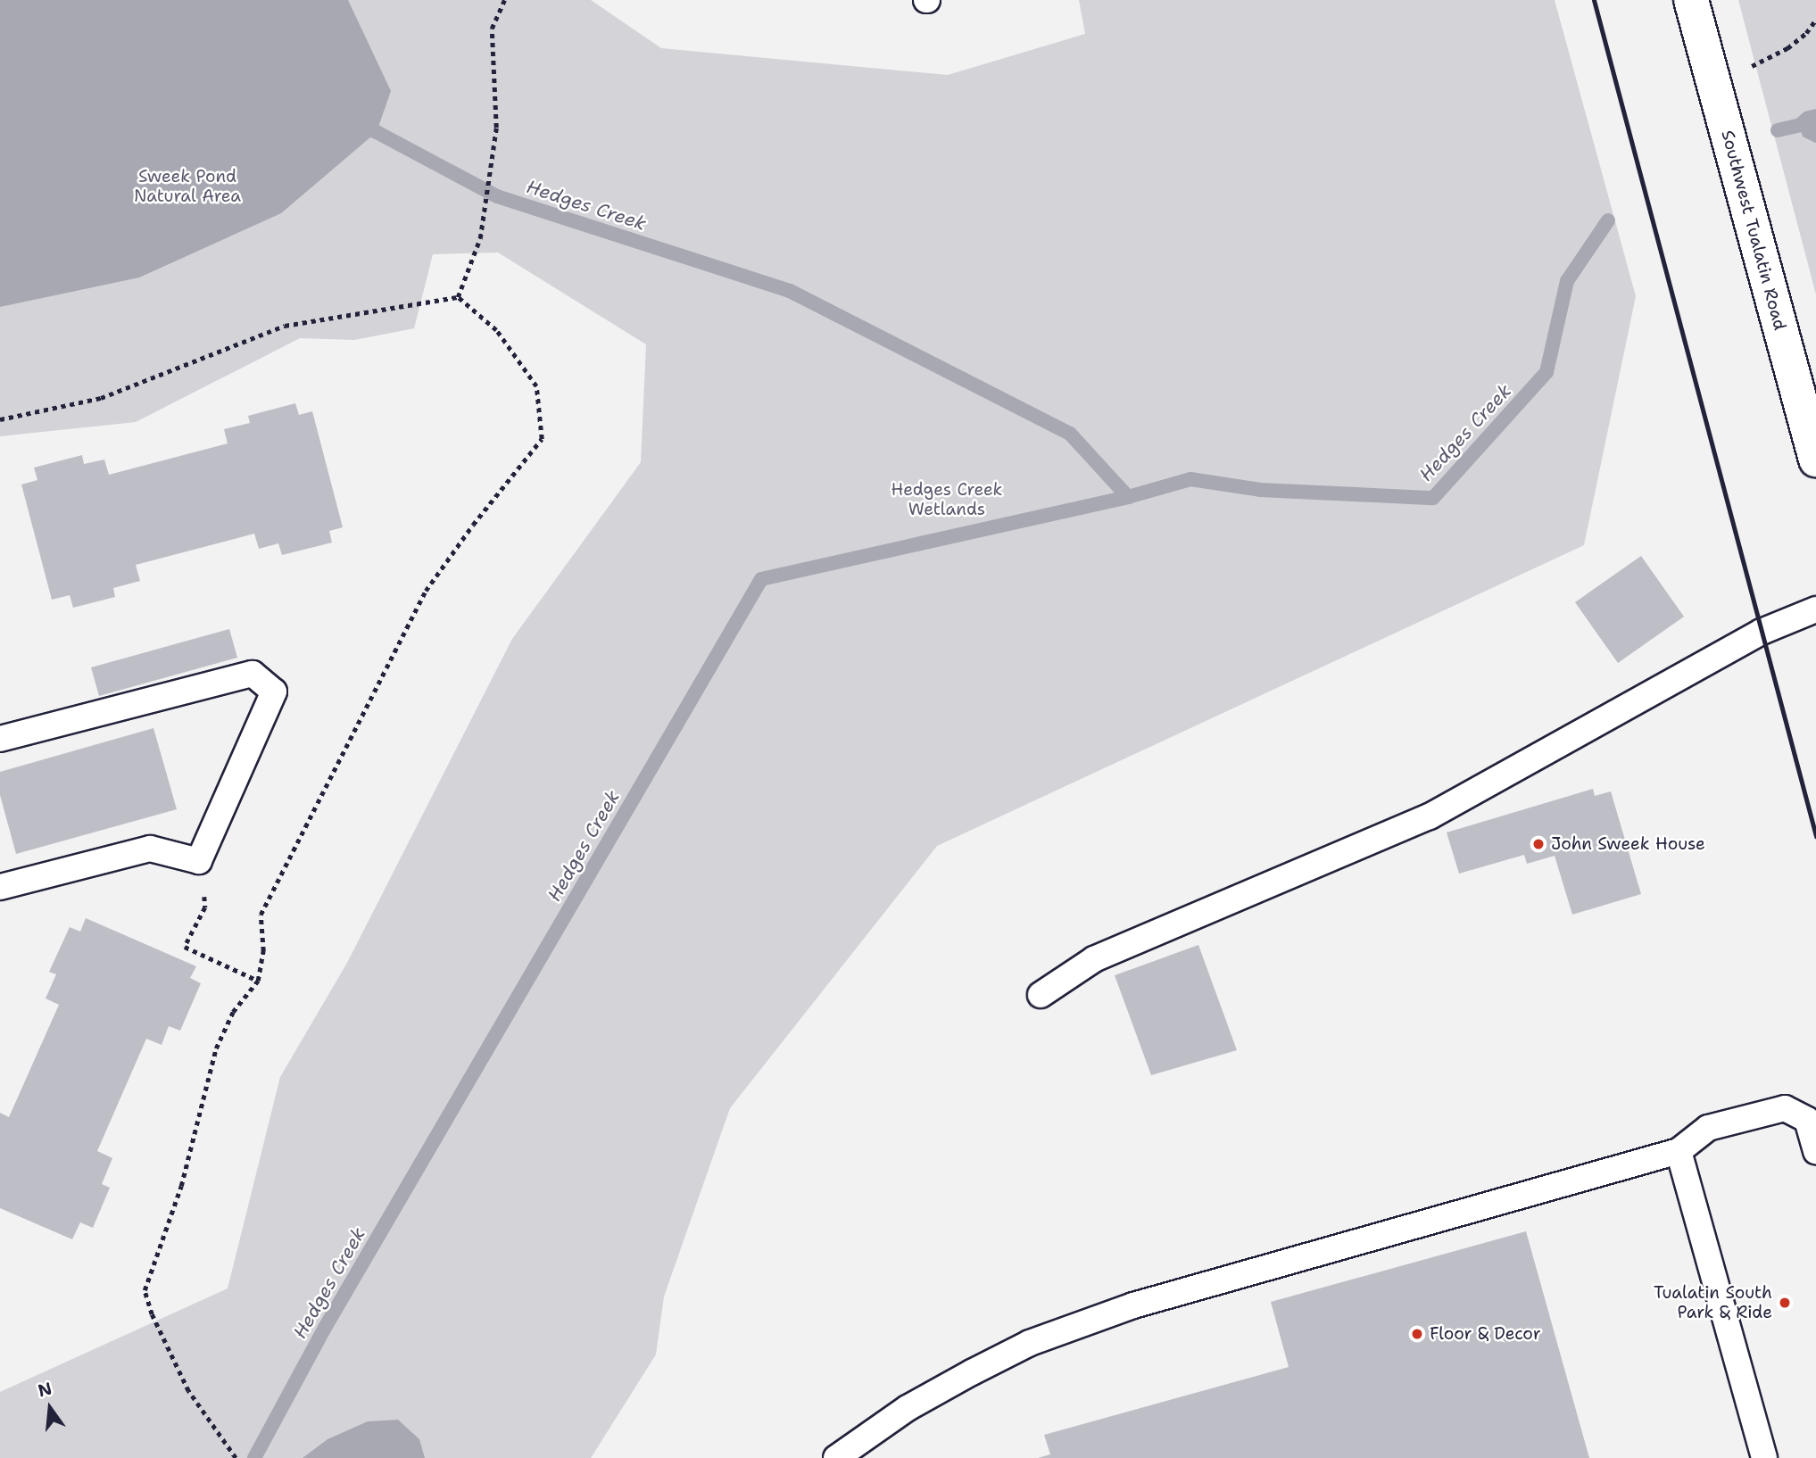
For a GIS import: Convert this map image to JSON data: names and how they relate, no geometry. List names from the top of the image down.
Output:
{
  "streets": {
    "main road": ["Southwest Tualatin Road"]
  },
  "water": ["Hedges Creek"],
  "parks": ["Sweek Pond Natural Area", "Hedges Creek Wetlands"],
  "places": ["John Sweek House", "Tualatin South Park & Ride", "Floor & Decor"],
  "north": "top"
}
